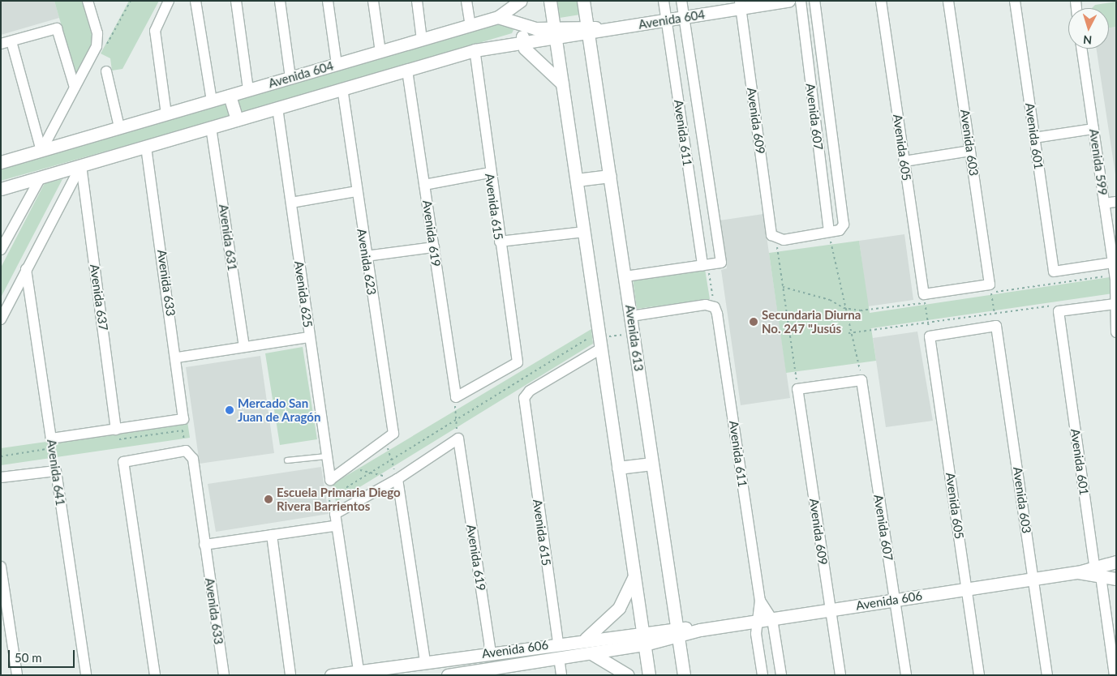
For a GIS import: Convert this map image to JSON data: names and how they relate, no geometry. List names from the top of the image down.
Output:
{
  "streets": {
    "street": [
      "Avenida 604",
      "Avenida 607",
      "Avenida 609",
      "Avenida 611",
      "Avenida 601",
      "Avenida 603",
      "Avenida 605",
      "Avenida 599",
      "Avenida 615",
      "Avenida 619",
      "Avenida 631",
      "Avenida 623",
      "Avenida 633",
      "Avenida 625",
      "Avenida 637",
      "Avenida 613",
      "Avenida 641",
      "Avenida 606"
    ]
  },
  "crossings": [
    ["Avenida 604", "Avenida 609"],
    ["Avenida 604", "Avenida 611"],
    ["Avenida 604", "Avenida 615"],
    ["Avenida 604", "Avenida 619"],
    ["Avenida 604", "Avenida 631"],
    ["Avenida 604", "Avenida 623"],
    ["Avenida 604", "Avenida 633"],
    ["Avenida 604", "Avenida 625"],
    ["Avenida 604", "Avenida 637"],
    ["Avenida 604", "Avenida 613"],
    ["Avenida 607", "Avenida 606"],
    ["Avenida 609", "Avenida 606"],
    ["Avenida 611", "Avenida 606"],
    ["Avenida 601", "Avenida 599"],
    ["Avenida 601", "Avenida 606"],
    ["Avenida 603", "Avenida 606"],
    ["Avenida 605", "Avenida 606"],
    ["Avenida 615", "Avenida 619"],
    ["Avenida 615", "Avenida 606"],
    ["Avenida 619", "Avenida 606"],
    ["Avenida 613", "Avenida 606"]
  ],
  "places": ["Secundaria Diurna No. 247 \"Jusús", "Mercado San Juan de Aragón", "Escuela Primaria Diego Rivera Barrientos"],
  "scale_bar": "50 m",
  "north": "bottom"
}
